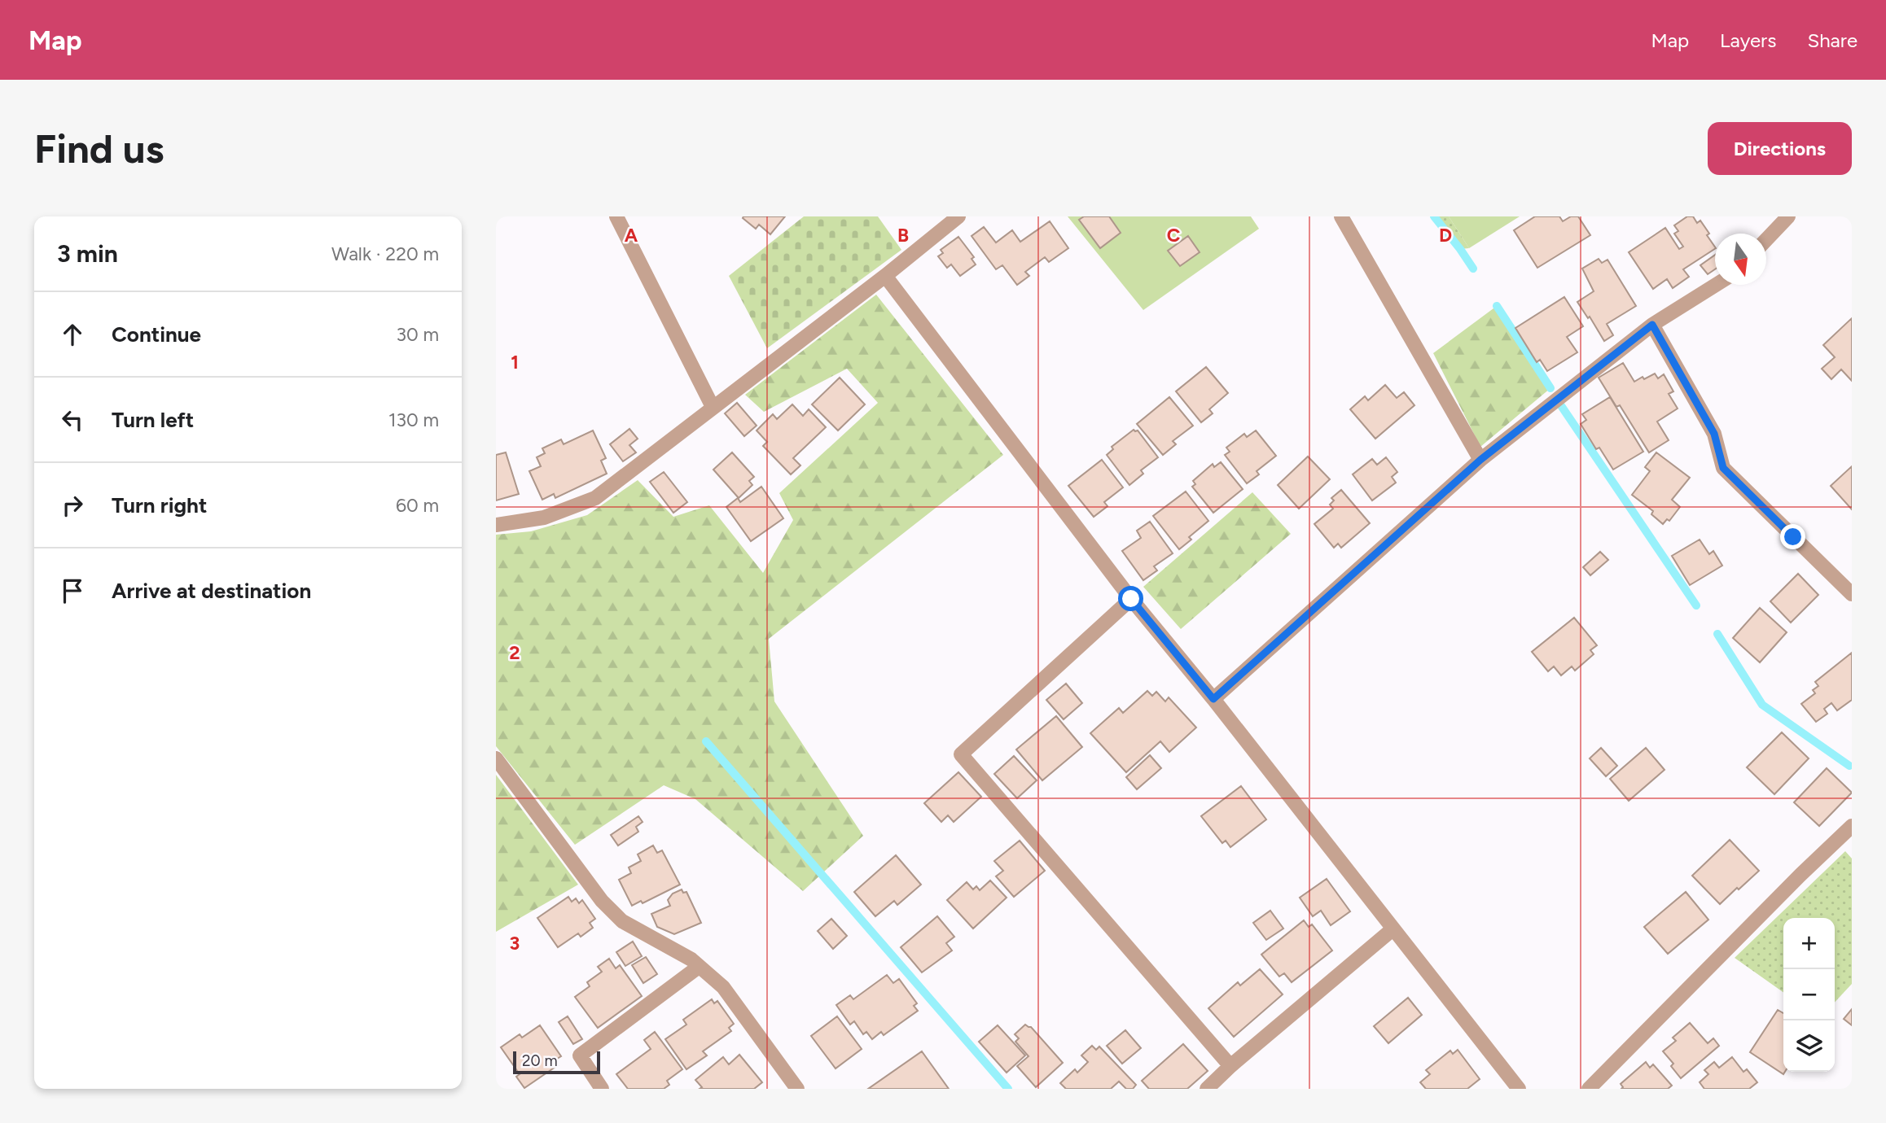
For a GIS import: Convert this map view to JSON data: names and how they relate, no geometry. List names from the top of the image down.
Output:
{
  "scale_bar": "20 m",
  "north": "bottom",
  "page": {
    "header": "Map",
    "nav": ["Map", "Layers", "Share"],
    "buttons": "Directions",
    "title": "Find us",
    "heading": ["3 min", "Walk · 220 m"],
    "list": [
      ["Continue", "30 m"],
      ["Turn left", "130 m"],
      ["Turn right", "60 m"],
      "Arrive at destination"
    ],
    "map_buttons": ["+", "−"],
    "scale": "20 m"
  },
  "grid": {
    "columns": [
      "A",
      "B",
      "C",
      "D"
    ],
    "rows": ["1", "2", "3"]
  }
}
